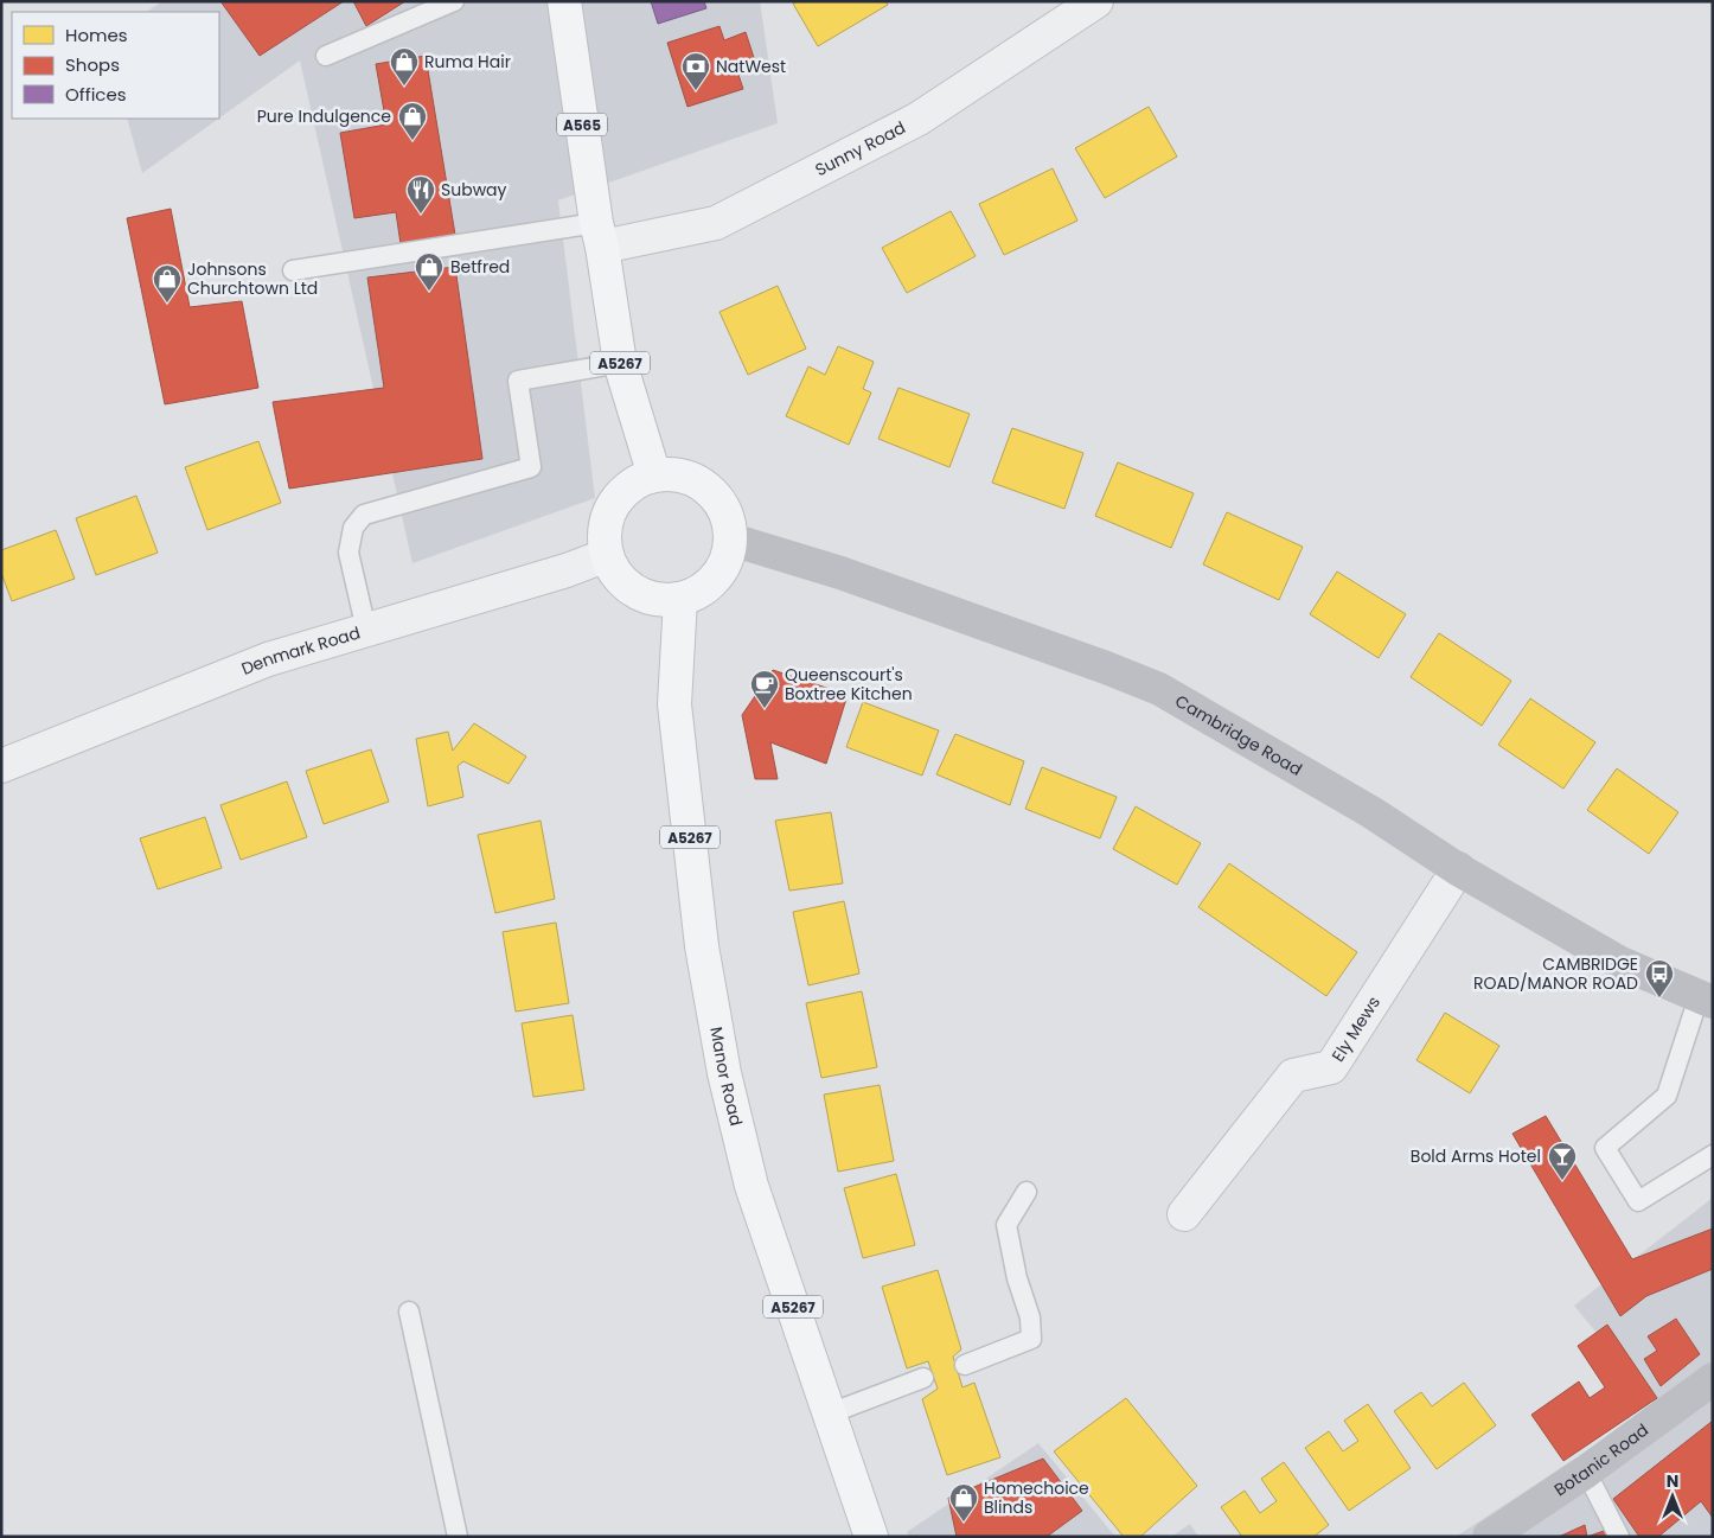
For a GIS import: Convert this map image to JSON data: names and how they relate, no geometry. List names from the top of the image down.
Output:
{
  "streets": {
    "main road": [
      "A565",
      "A5267",
      "Cambridge Road",
      "Manor Road",
      "Botanic Road"
    ],
    "street": ["Sunny Road", "Denmark Road", "Ely Mews"]
  },
  "crossings": [
    ["A565", "Sunny Road"],
    ["A565", "A5267"],
    ["Sunny Road", "A5267"],
    ["A5267", "Denmark Road"],
    ["A5267", "Cambridge Road"],
    ["A5267", "Manor Road"],
    ["Denmark Road", "Cambridge Road"],
    ["Denmark Road", "Manor Road"],
    ["Cambridge Road", "Ely Mews"],
    ["Cambridge Road", "Manor Road"]
  ],
  "places": {
    "shop": [
      "Ruma Hair",
      "Pure Indulgence",
      "Betfred",
      "Johnsons Churchtown Ltd",
      "Homechoice Blinds"
    ],
    "bank": ["NatWest"],
    "restaurant": ["Subway"],
    "cafe": ["Queenscourt's Boxtree Kitchen"],
    "bus stop": ["CAMBRIDGE ROAD/MANOR ROAD"],
    "bar": ["Bold Arms Hotel"]
  },
  "legend": ["Homes", "Shops", "Offices"],
  "north": "top"
}
